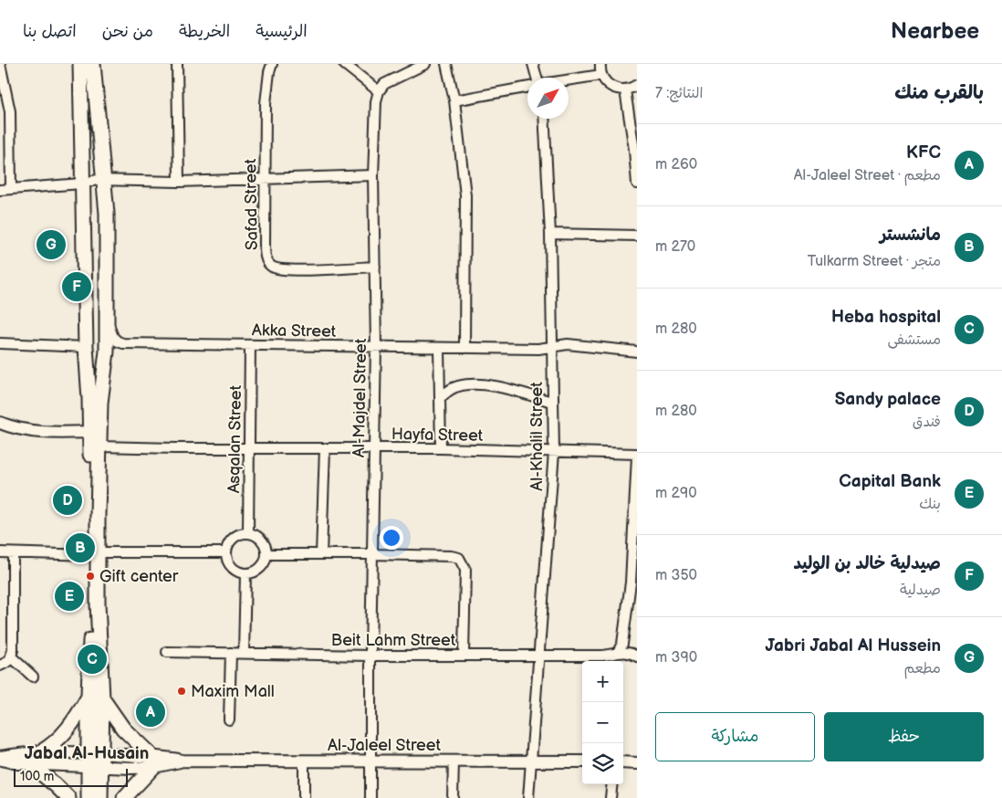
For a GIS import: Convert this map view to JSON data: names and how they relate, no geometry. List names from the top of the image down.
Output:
{
  "streets": {
    "street": [
      "Safad Street",
      "Akka Street",
      "Al-Majdel Street",
      "Hayfa Street",
      "Al-Khalil Street",
      "Asqalan Street",
      "Beit Lahm Street",
      "Al-Jaleel Street"
    ]
  },
  "crossings": [
    ["Safad Street", "Al-Majdel Street"],
    ["Akka Street", "Al-Majdel Street"],
    ["Akka Street", "Al-Khalil Street"],
    ["Akka Street", "Asqalan Street"],
    ["Al-Majdel Street", "Hayfa Street"],
    ["Al-Majdel Street", "Beit Lahm Street"],
    ["Al-Majdel Street", "Al-Jaleel Street"],
    ["Hayfa Street", "Al-Khalil Street"],
    ["Hayfa Street", "Asqalan Street"],
    ["Al-Khalil Street", "Beit Lahm Street"],
    ["Al-Khalil Street", "Al-Jaleel Street"]
  ],
  "districts": ["Jabal Al-Husain"],
  "places": ["Gift center", "Maxim Mall"],
  "scale_bar": "100 m",
  "north": "top right",
  "page": {
    "header": "Nearbee",
    "nav": [
      "الرئيسية",
      "الخريطة",
      "من نحن",
      "اتصل بنا"
    ],
    "heading": ["بالقرب منك", "النتائج: 7"],
    "list": [
      {
        "mark": "A",
        "name": "KFC",
        "note": "مطعم · Al-Jaleel Street",
        "value": "260 m"
      },
      {
        "mark": "B",
        "name": "مانشستر",
        "note": "متجر · Tulkarm Street",
        "value": "270 m"
      },
      {
        "mark": "C",
        "name": "Heba hospital",
        "note": "مستشفى",
        "value": "280 m"
      },
      {
        "mark": "D",
        "name": "Sandy palace",
        "note": "فندق",
        "value": "280 m"
      },
      {
        "mark": "E",
        "name": "Capital Bank",
        "note": "بنك",
        "value": "290 m"
      },
      {
        "mark": "F",
        "name": "صيدلية خالد بن الوليد",
        "note": "صيدلية",
        "value": "350 m"
      },
      {
        "mark": "G",
        "name": "Jabri Jabal Al Hussein",
        "note": "مطعم",
        "value": "390 m"
      }
    ],
    "pins": [
      "G",
      "F",
      "D",
      "B",
      "E",
      "C",
      "A"
    ],
    "map_buttons": ["+", "−"],
    "buttons": ["حفظ", "مشاركة"],
    "scale": "100 m"
  }
}
